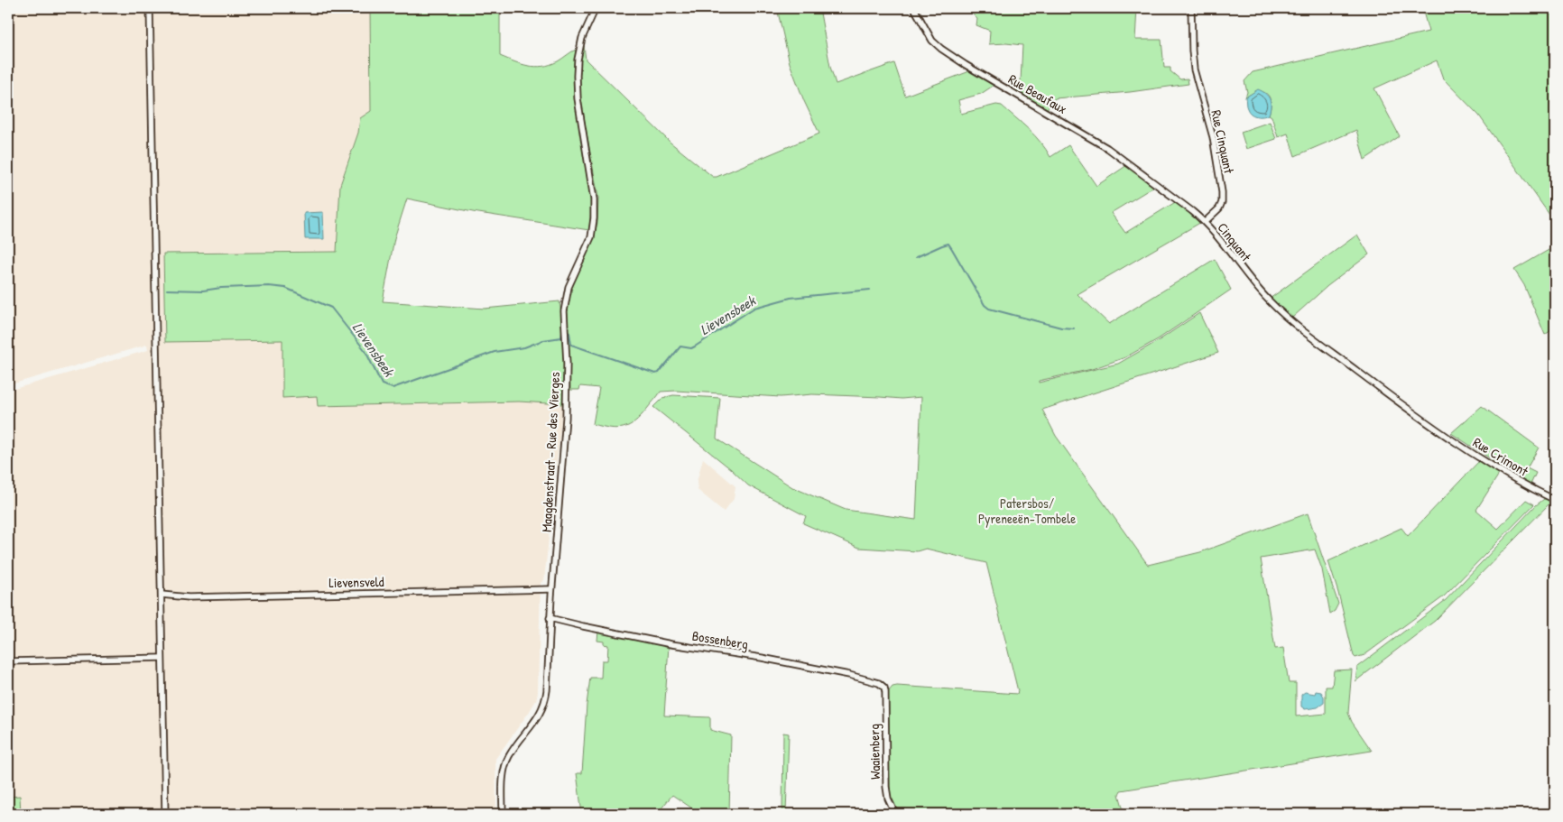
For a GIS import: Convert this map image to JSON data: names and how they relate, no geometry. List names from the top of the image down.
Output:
{
  "streets": {
    "street": [
      "Rue Beaufaux",
      "Rue Cinquant",
      "Cinquant",
      "Maagdenstraat - Rue des Vierges",
      "Rue Crimont",
      "Lievensveld",
      "Bossenberg",
      "Waaienberg"
    ]
  },
  "crossings": [
    ["Rue Beaufaux", "Rue Cinquant"],
    ["Rue Beaufaux", "Cinquant"],
    ["Rue Cinquant", "Cinquant"],
    ["Cinquant", "Rue Crimont"],
    ["Maagdenstraat - Rue des Vierges", "Lievensveld"],
    ["Maagdenstraat - Rue des Vierges", "Bossenberg"],
    ["Bossenberg", "Waaienberg"]
  ],
  "water": ["Lievensbeek"],
  "parks": ["Patersbos/ Pyreneeën-Tombele"]
}
